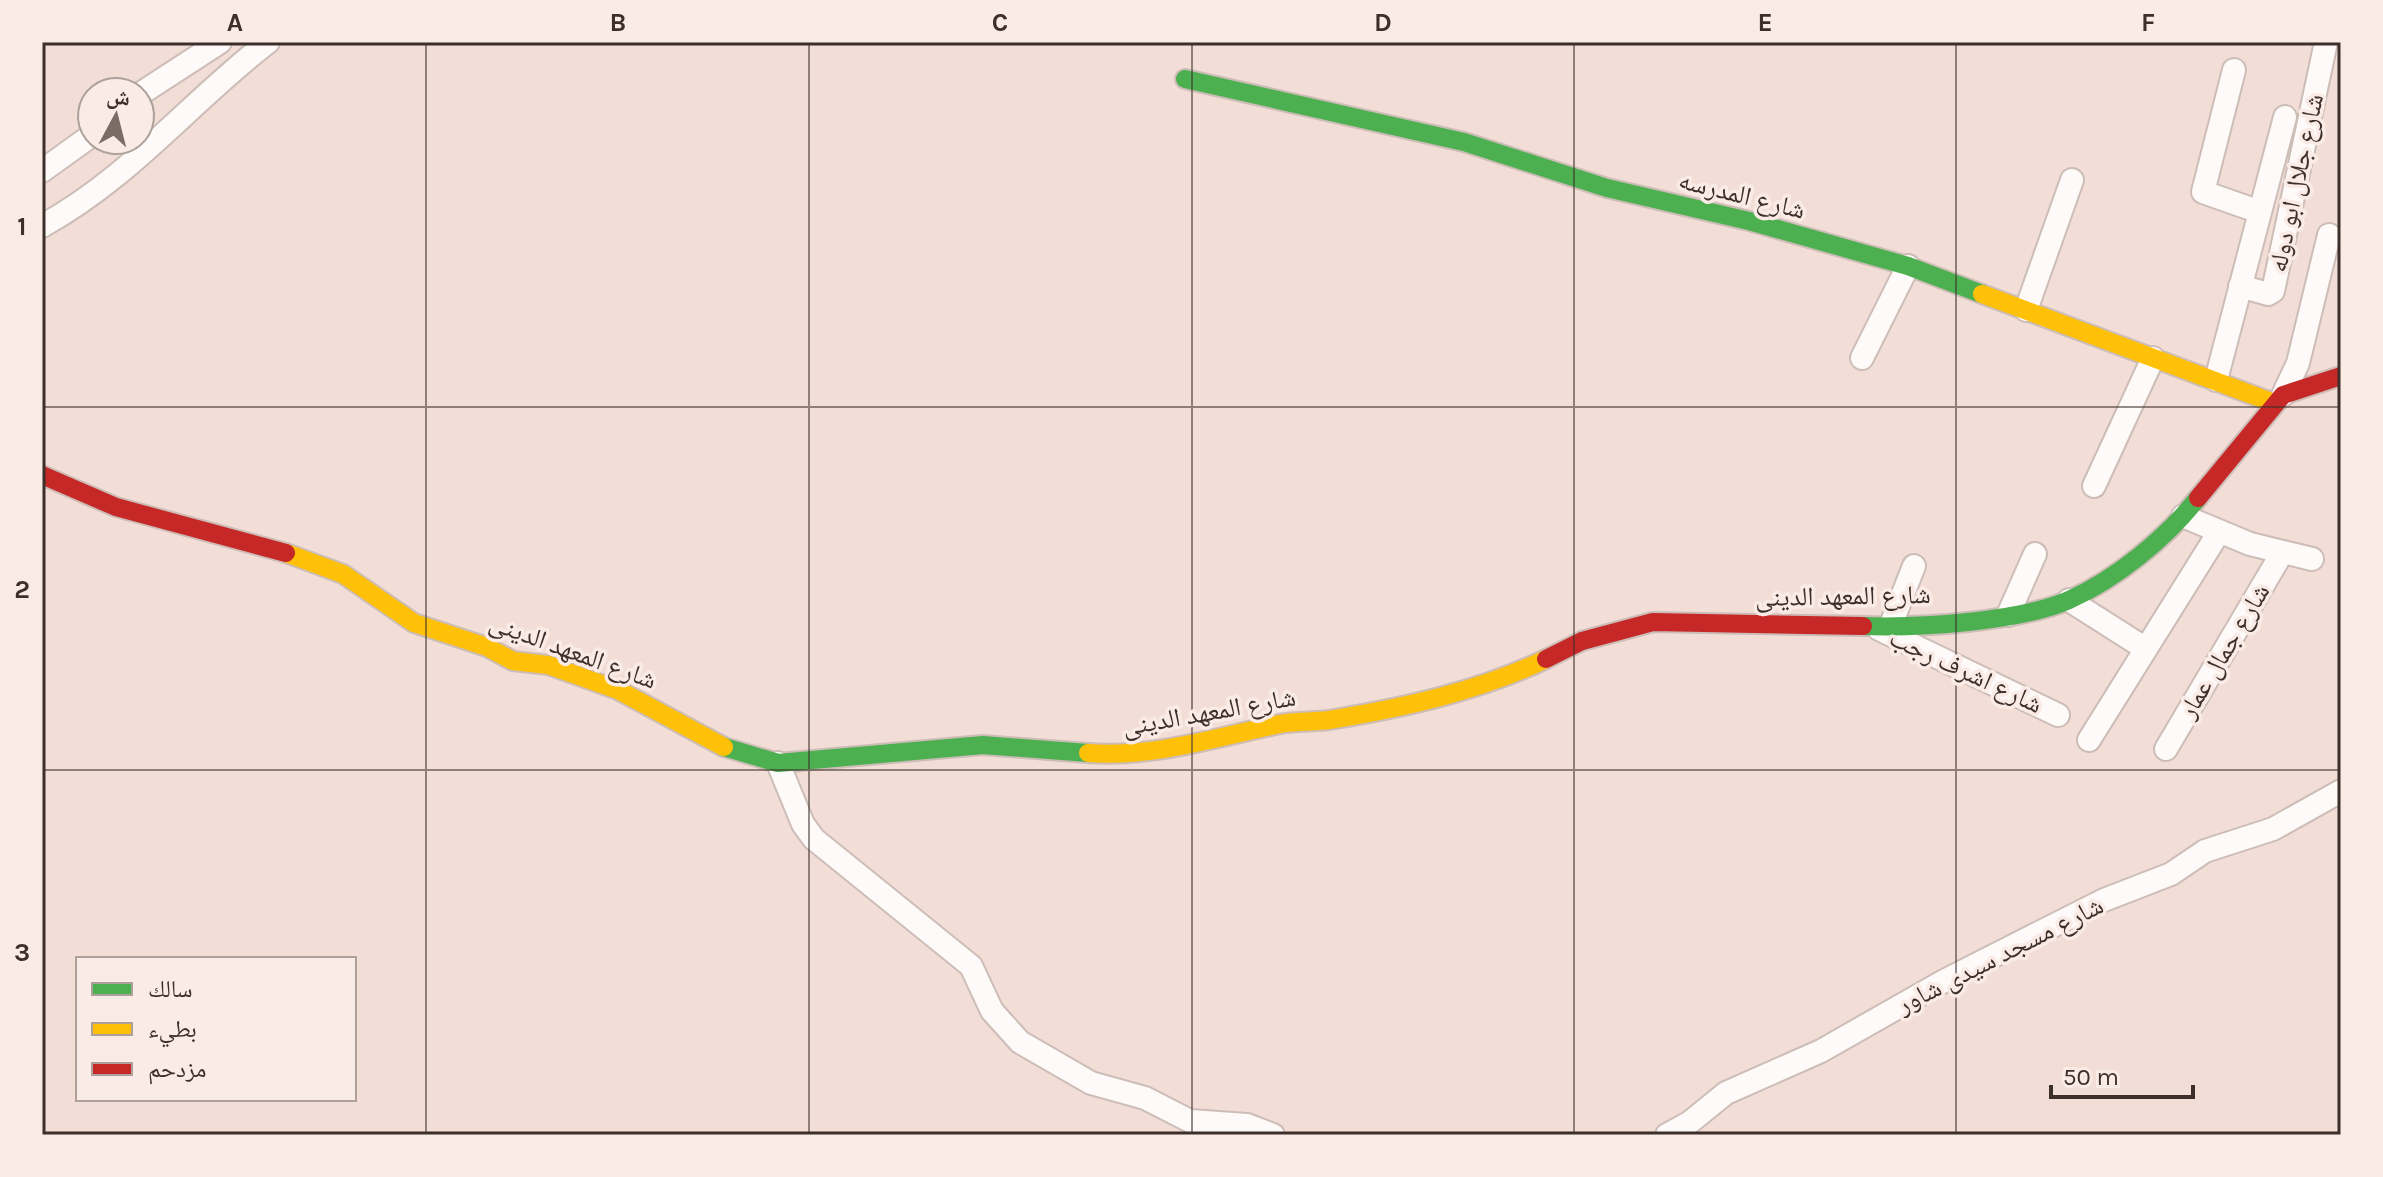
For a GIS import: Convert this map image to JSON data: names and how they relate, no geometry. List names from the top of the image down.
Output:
{
  "streets": {
    "street": [
      "شارع جلال ابو دوله",
      "شارع المدرسه",
      "شارع المعهد الدينى",
      "شارع جمال عمار",
      "شارع اشرف رجب",
      "شارع مسجد سيدى شاور"
    ]
  },
  "crossings": [
    ["شارع المدرسه", "شارع المعهد الدينى"],
    ["شارع المعهد الدينى", "شارع اشرف رجب"]
  ],
  "legend": ["سالك", "بطيء", "مزدحم"],
  "scale_bar": "50 m",
  "north": "top",
  "grid": {
    "columns": [
      "A",
      "B",
      "C",
      "D",
      "E",
      "F"
    ],
    "rows": ["1", "2", "3"]
  }
}
